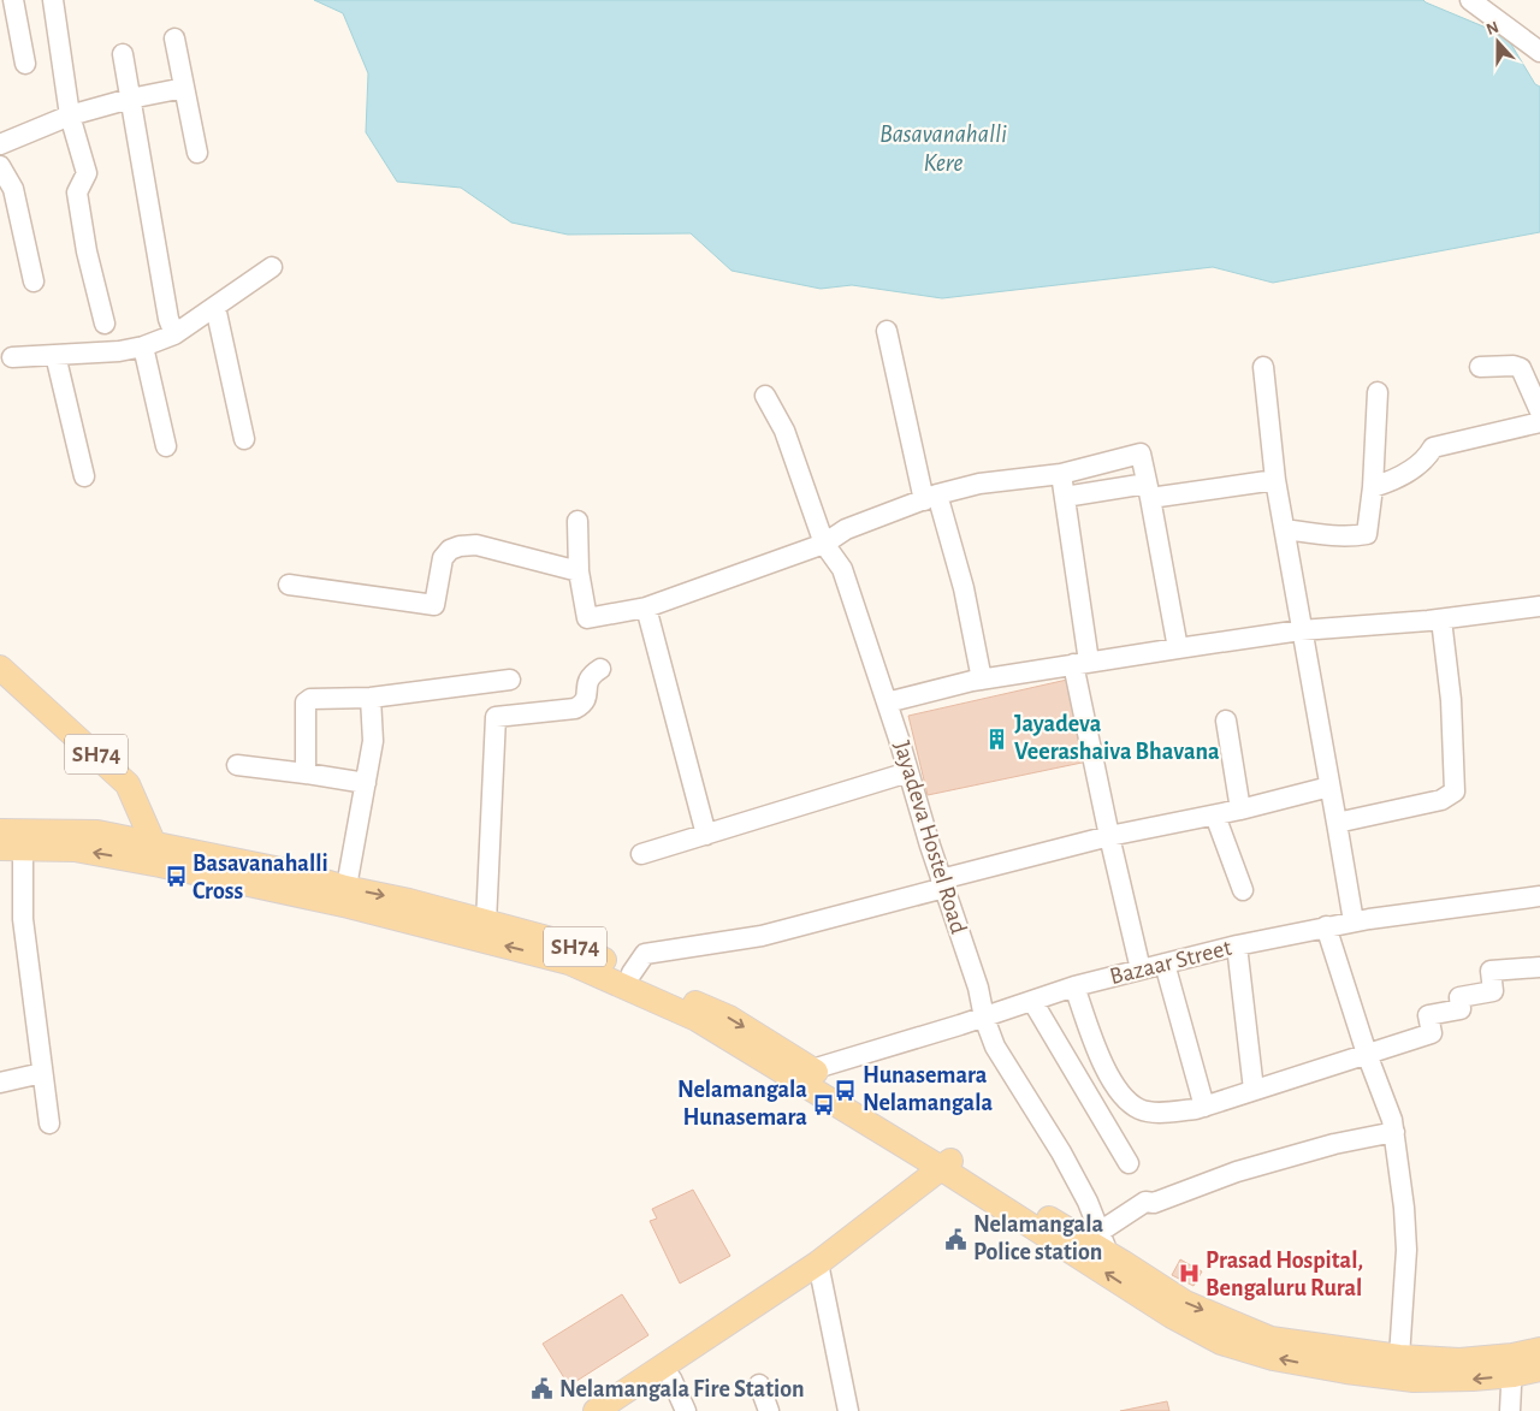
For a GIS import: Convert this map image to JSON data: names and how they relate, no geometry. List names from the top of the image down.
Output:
{
  "streets": {
    "main road": ["SH74"],
    "street": ["Jayadeva Hostel Road", "Bazaar Street"]
  },
  "crossings": [
    ["SH74", "Bazaar Street"],
    ["Jayadeva Hostel Road", "Bazaar Street"]
  ],
  "water": ["Basavanahalli Kere"],
  "places": {
    "building": ["Jayadeva Veerashaiva Bhavana"],
    "bus stop": ["Basavanahalli Cross", "Hunasemara Nelamangala", "Nelamangala Hunasemara"],
    "public building": ["Nelamangala Police station", "Nelamangala Fire Station"],
    "hospital": ["Prasad Hospital, Bengaluru Rural"]
  },
  "north": "top"
}
